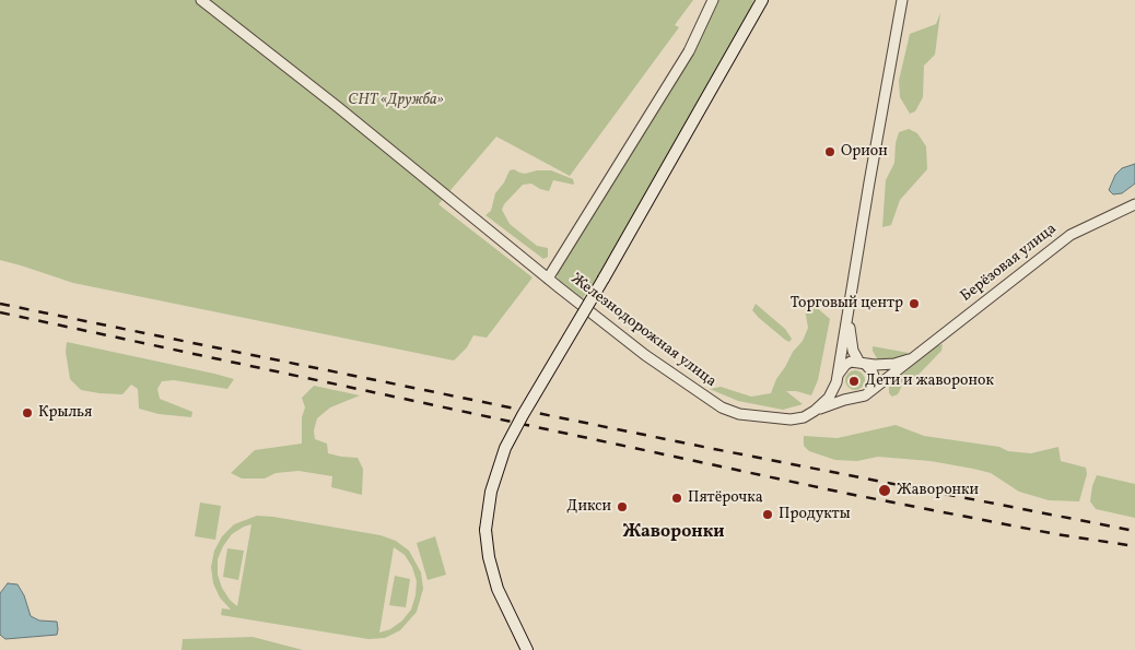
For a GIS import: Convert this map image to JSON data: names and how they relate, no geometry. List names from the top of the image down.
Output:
{
  "streets": {
    "street": ["Берёзовая улица", "Железнодорожная улица"]
  },
  "crossings": [
    ["Берёзовая улица", "Железнодорожная улица"]
  ],
  "districts": ["Жаворонки"],
  "parks": ["СНТ «Дружба»"],
  "places": [
    "Орион",
    "Торговый центр",
    "Дети и жаворонок",
    "Крылья",
    "Жаворонки",
    "Пятёрочка",
    "Дикси",
    "Продукты"
  ]
}
